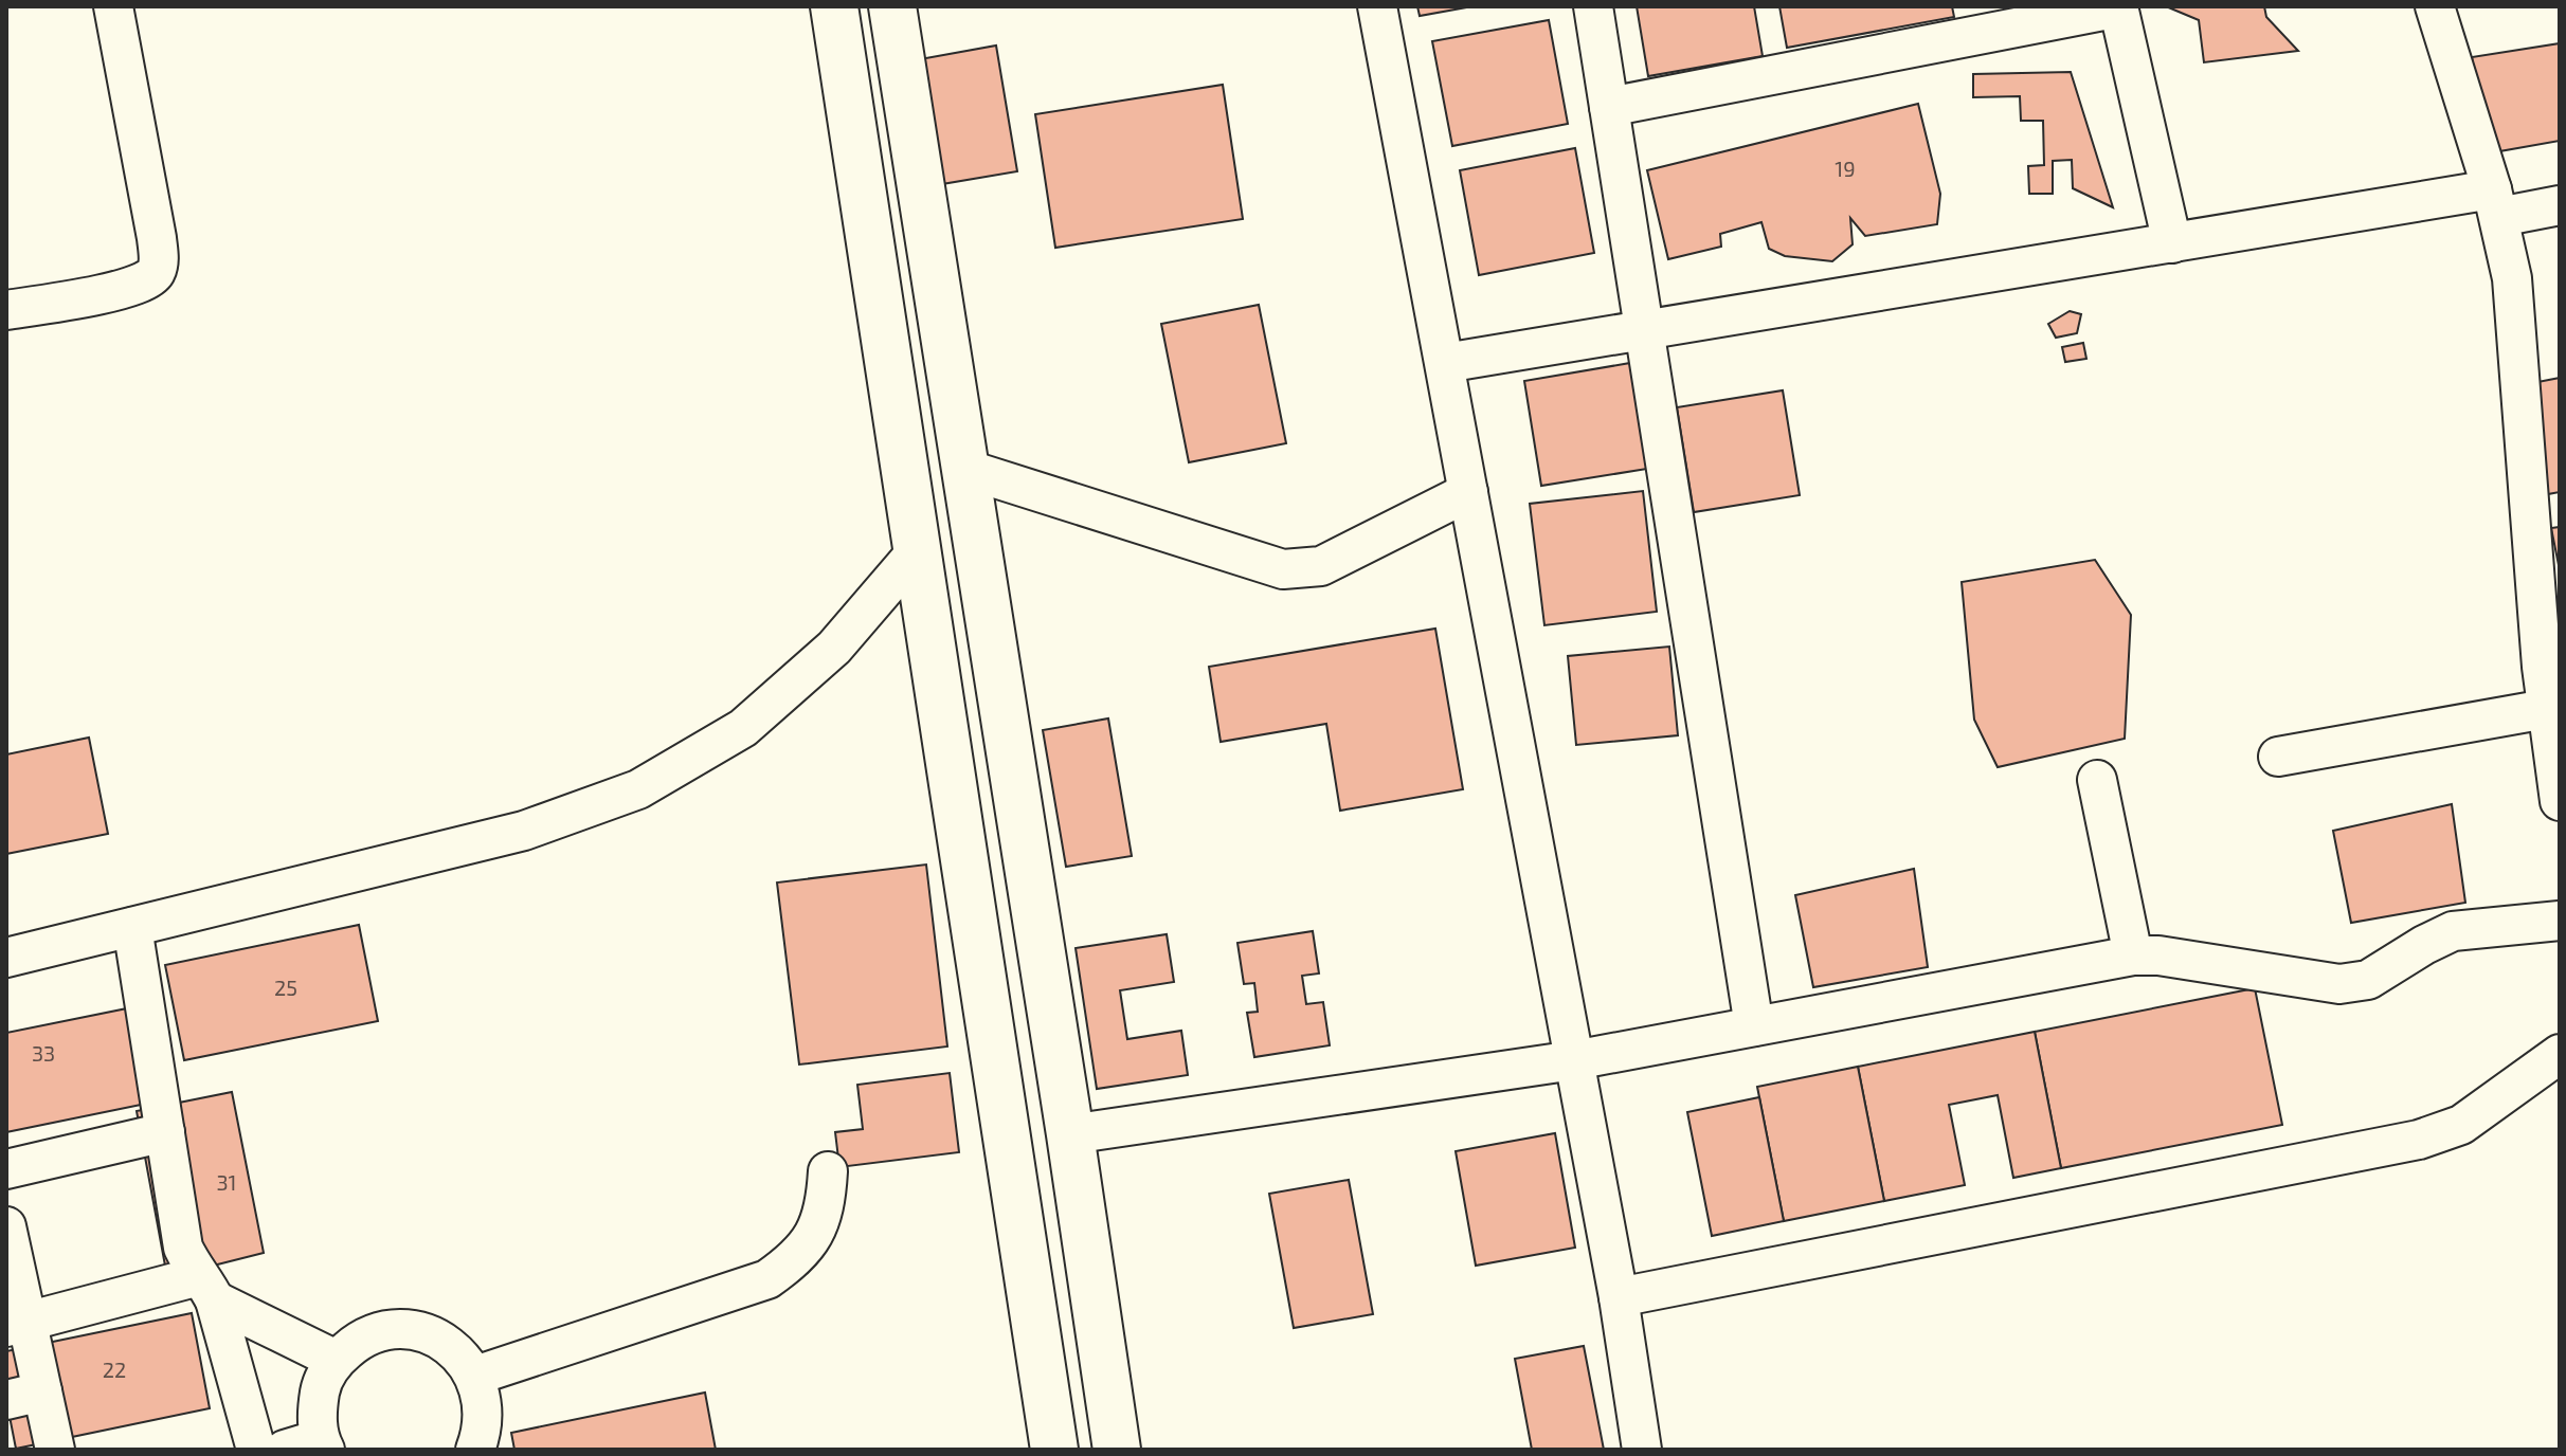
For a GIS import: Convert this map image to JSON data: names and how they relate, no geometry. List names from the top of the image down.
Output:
{
  "house_numbers": [
    "19",
    "25",
    "33",
    "31",
    "22"
  ]
}
